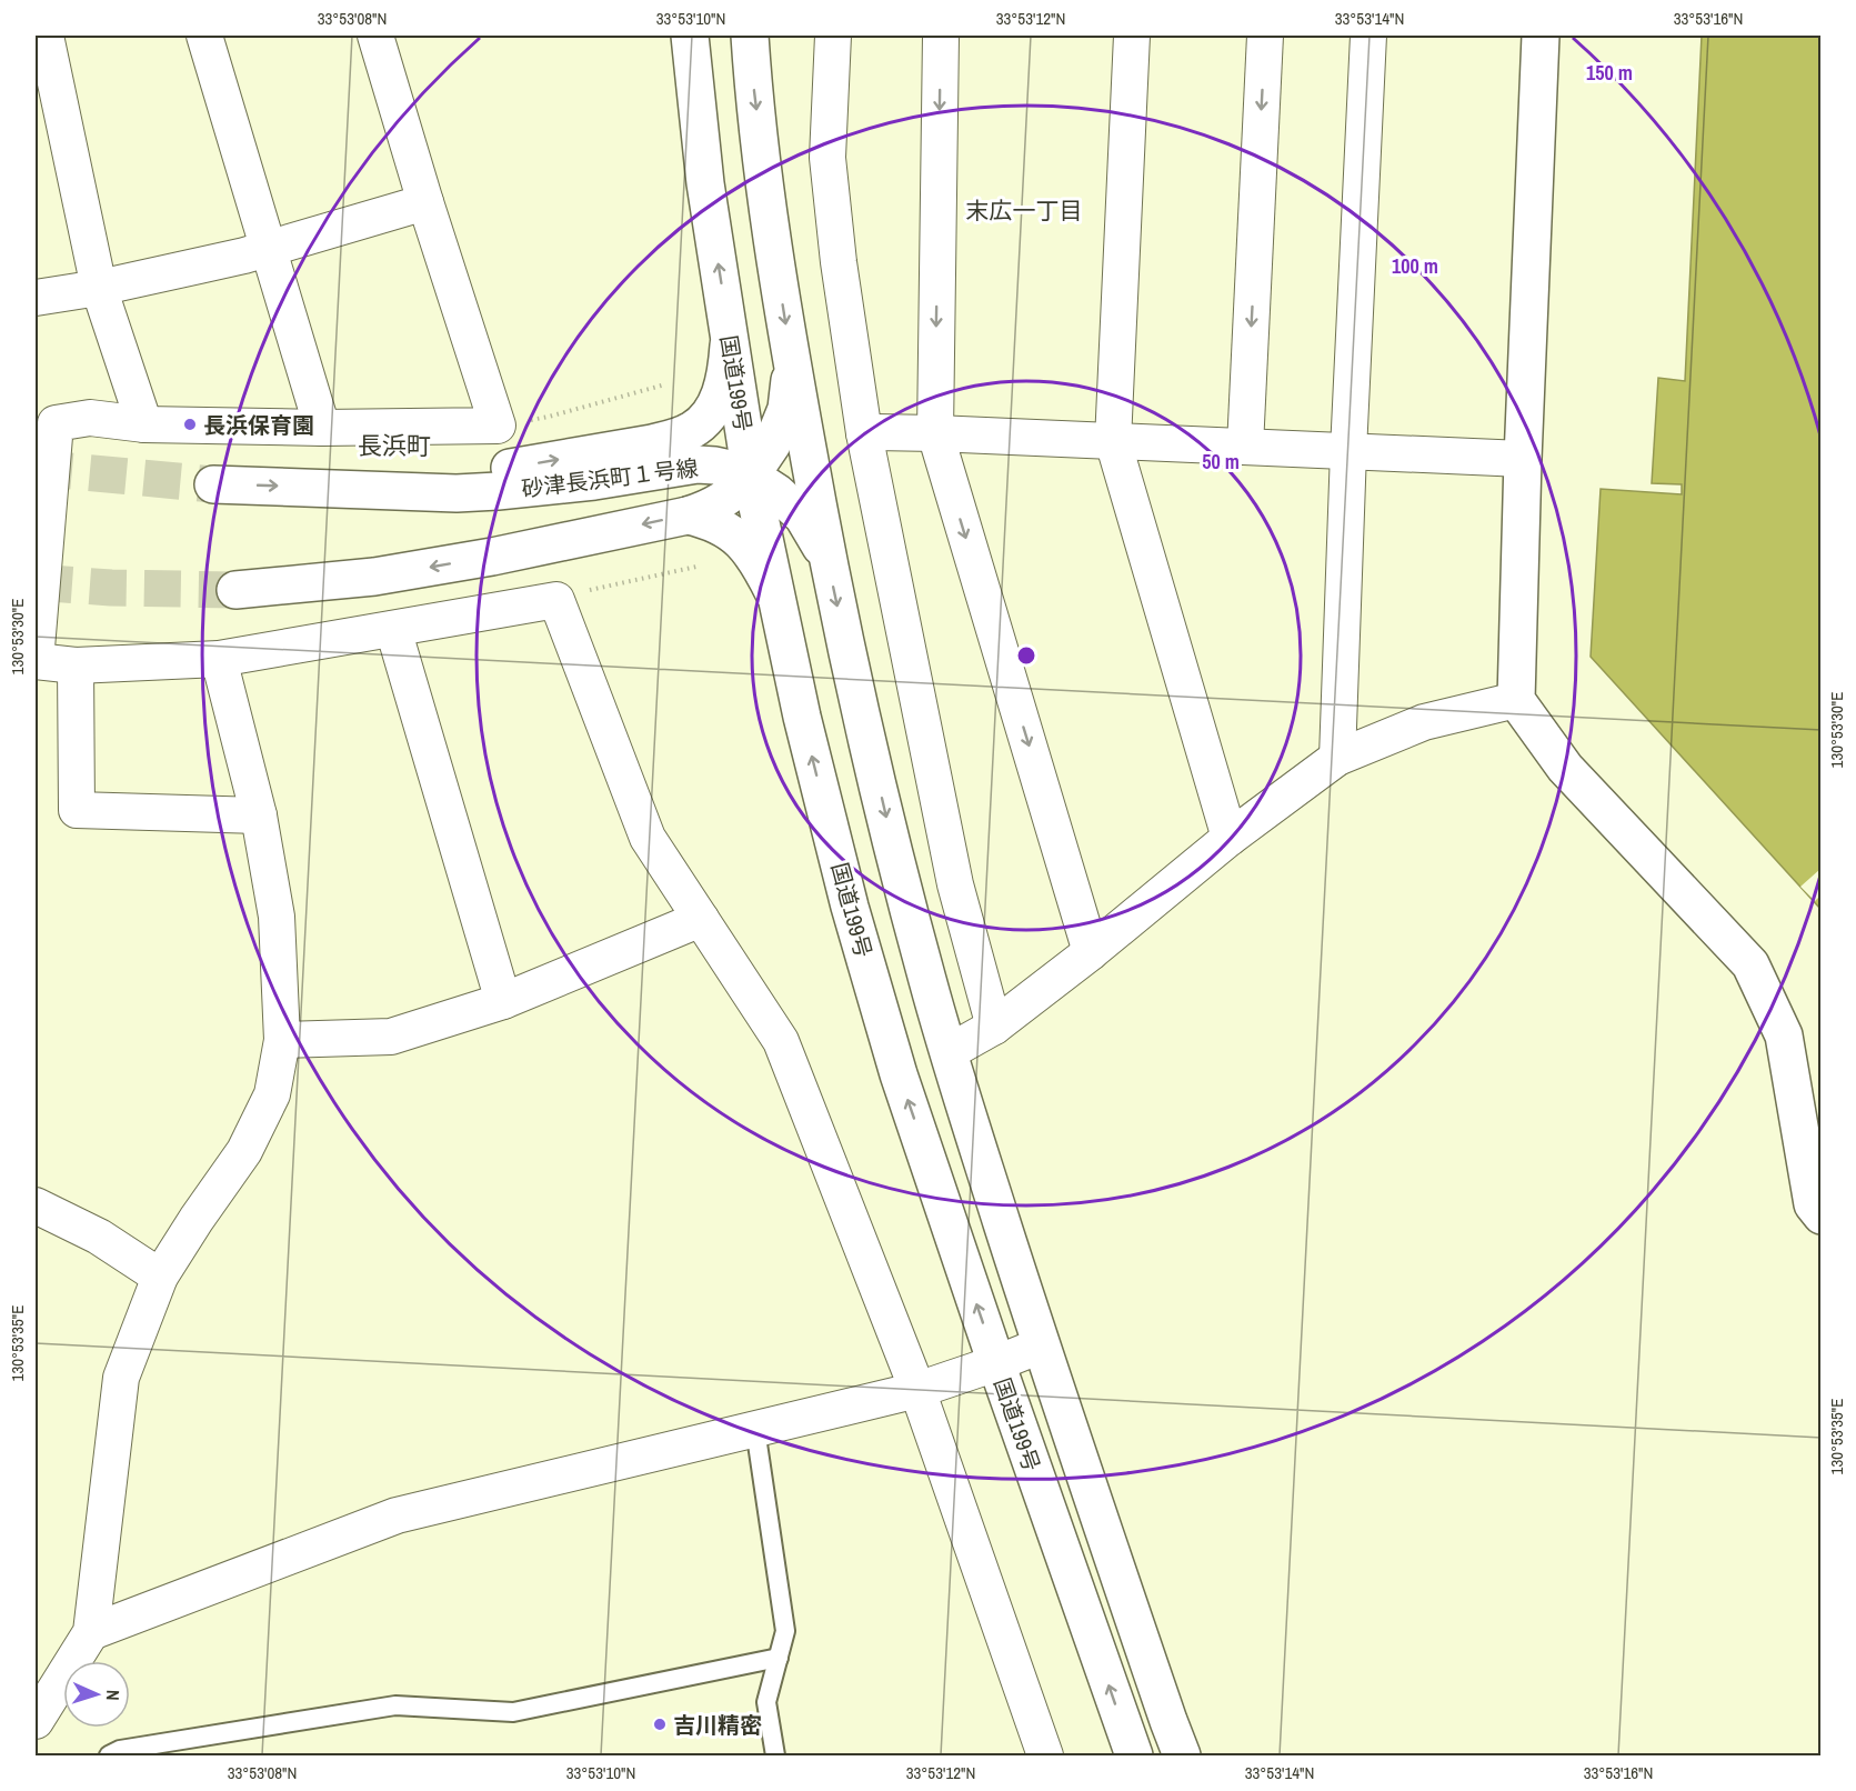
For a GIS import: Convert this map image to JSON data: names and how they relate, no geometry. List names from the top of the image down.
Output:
{
  "streets": {
    "main road": ["国道199号", "砂津長浜町１号線"]
  },
  "crossings": [
    ["国道199号", "砂津長浜町１号線"]
  ],
  "districts": ["末広一丁目", "長浜町"],
  "places": ["長浜保育園", "吉川精密"],
  "north": "right",
  "coordinates": [
    "33°53'08\"N",
    "33°53'10\"N",
    "33°53'12\"N",
    "33°53'14\"N",
    "33°53'16\"N",
    "130°53'30\"E",
    "130°53'35\"E"
  ],
  "rings": ["150 m", "100 m", "50 m"]
}
